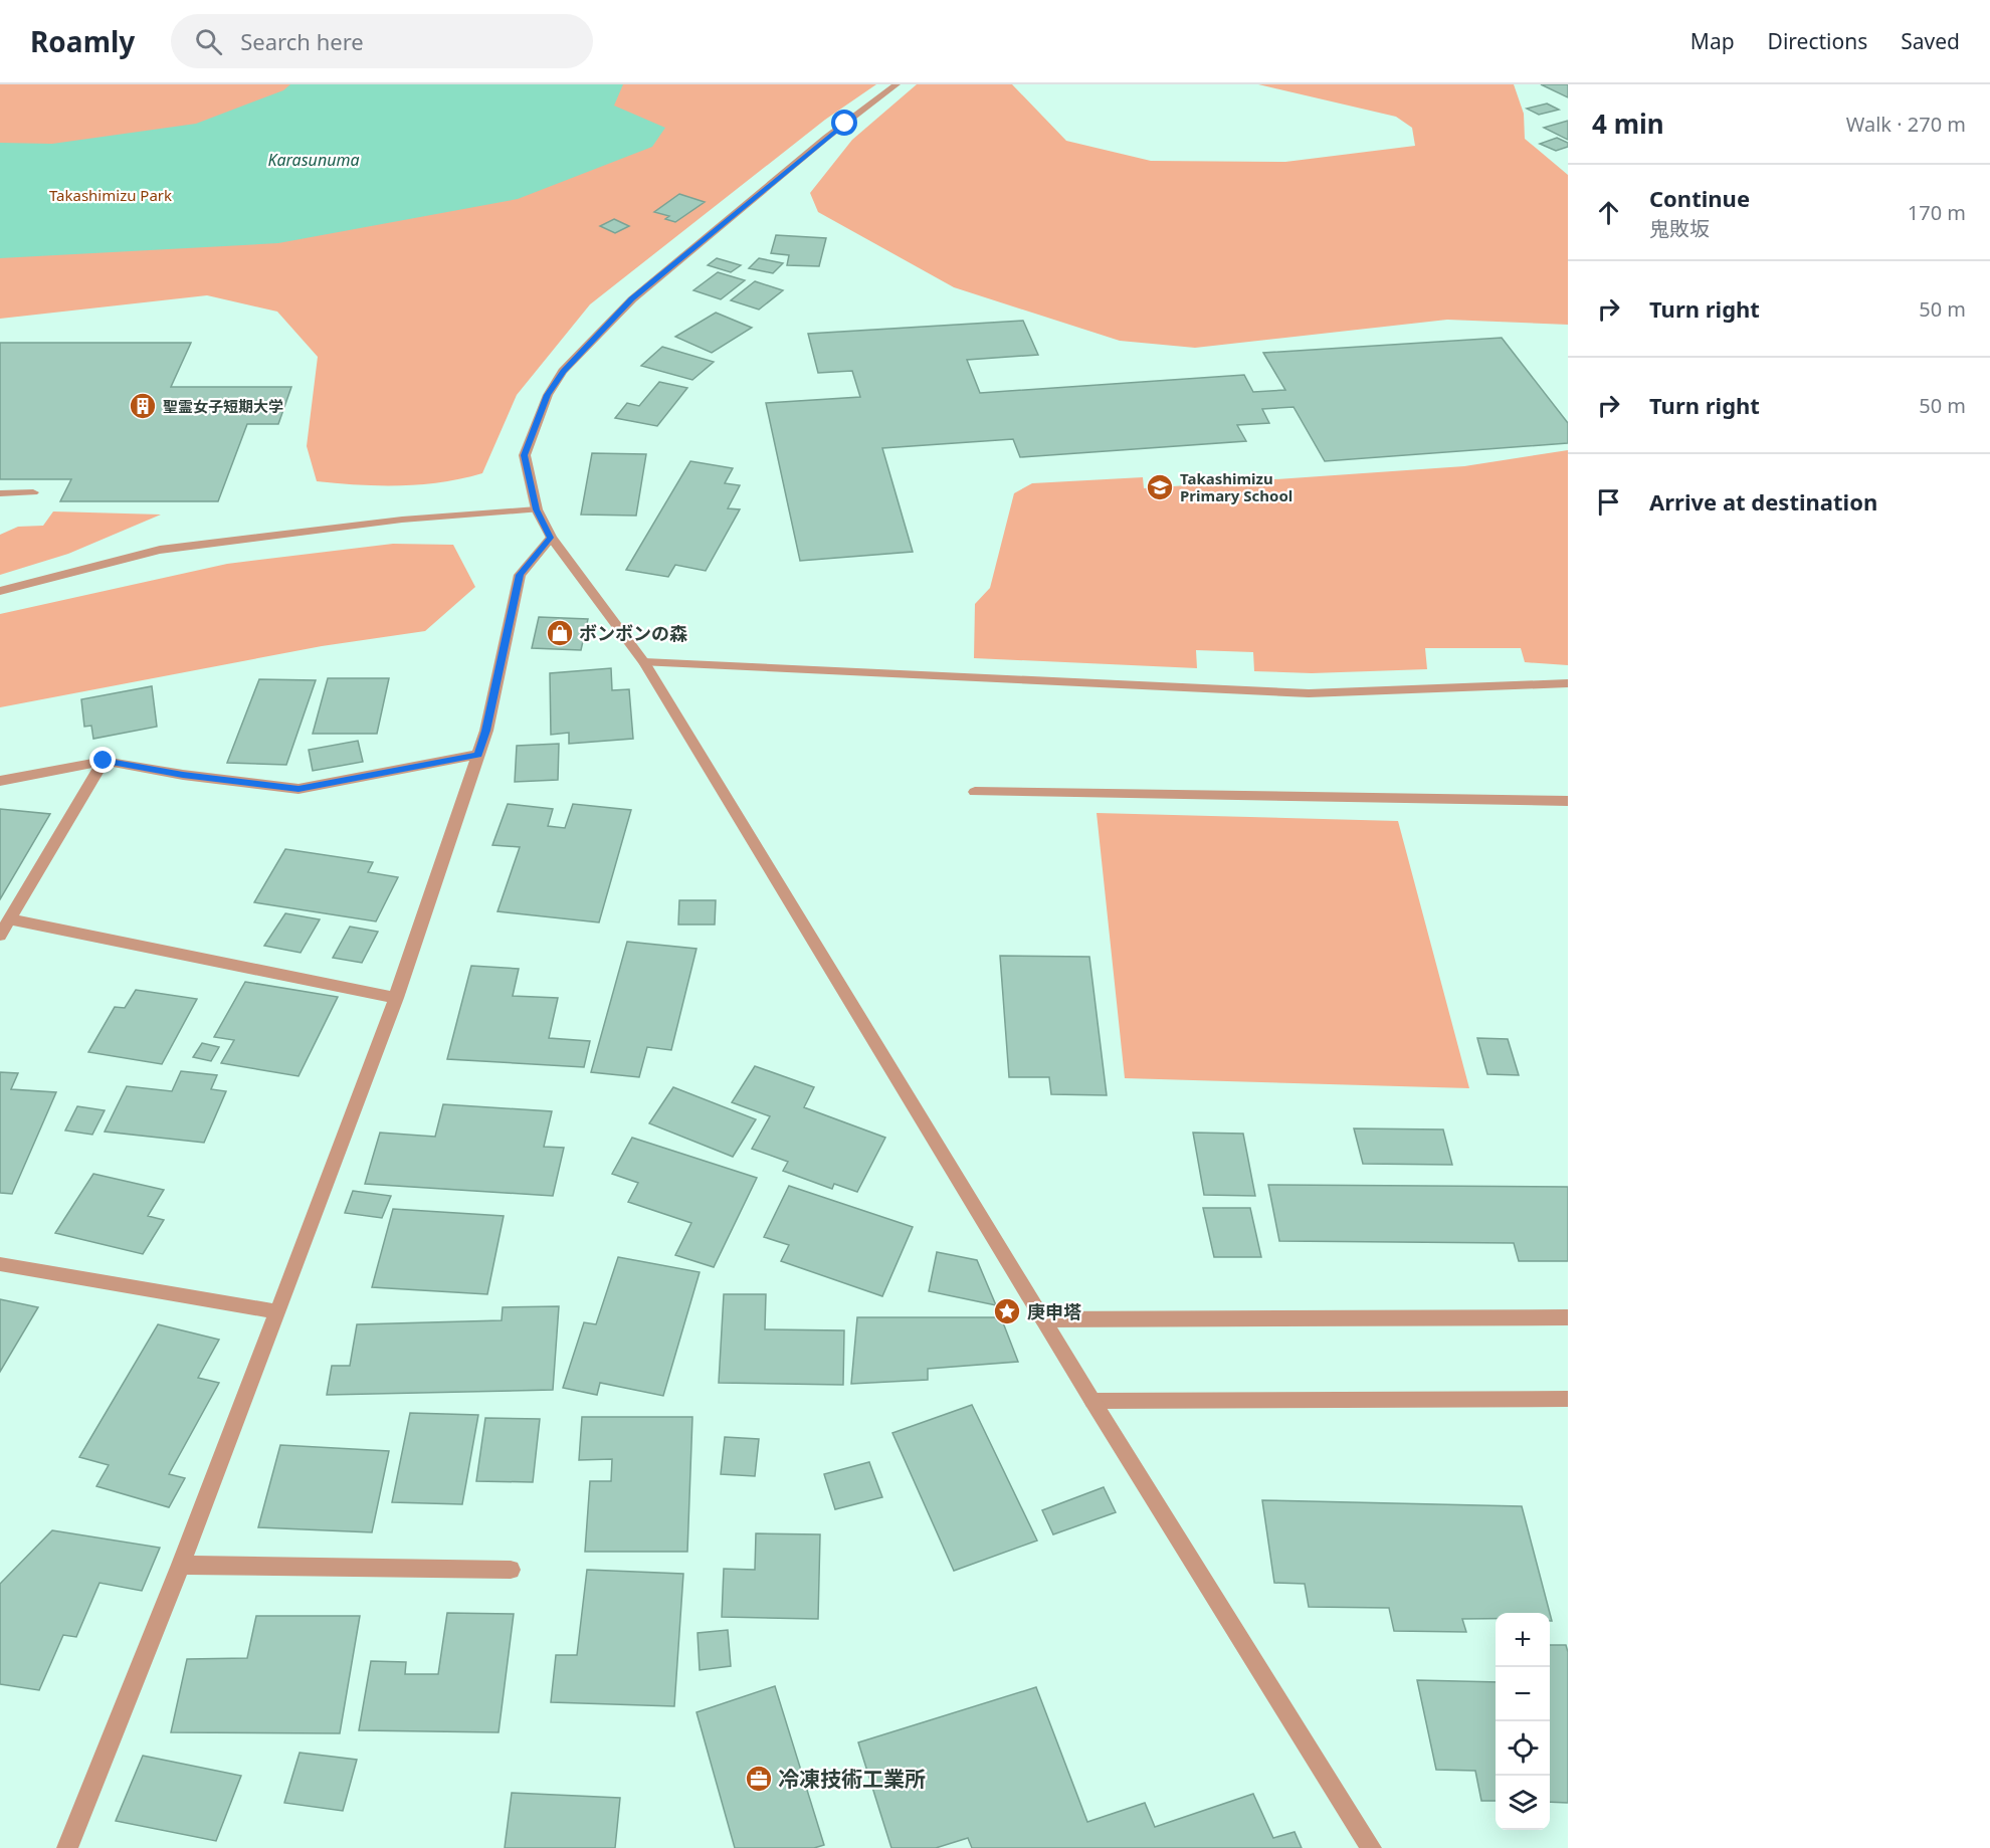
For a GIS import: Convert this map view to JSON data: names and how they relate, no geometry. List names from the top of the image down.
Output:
{
  "water": ["Karasunuma"],
  "parks": ["Takashimizu Park"],
  "places": {
    "building": ["聖霊女子短期大学"],
    "school or university": ["Takashimizu Primary School"],
    "shop": ["ボンボンの森"],
    "place": ["庚申塔"],
    "office": ["冷凍技術工業所"]
  },
  "page": {
    "header": "Roamly",
    "search": "Search here",
    "nav": ["Map", "Directions", "Saved"],
    "heading": ["4 min", "Walk · 270 m"],
    "list": [
      ["Continue", "鬼敗坂", "170 m"],
      ["Turn right", "50 m"],
      ["Turn right", "50 m"],
      "Arrive at destination"
    ],
    "map_buttons": ["+", "−"]
  }
}
